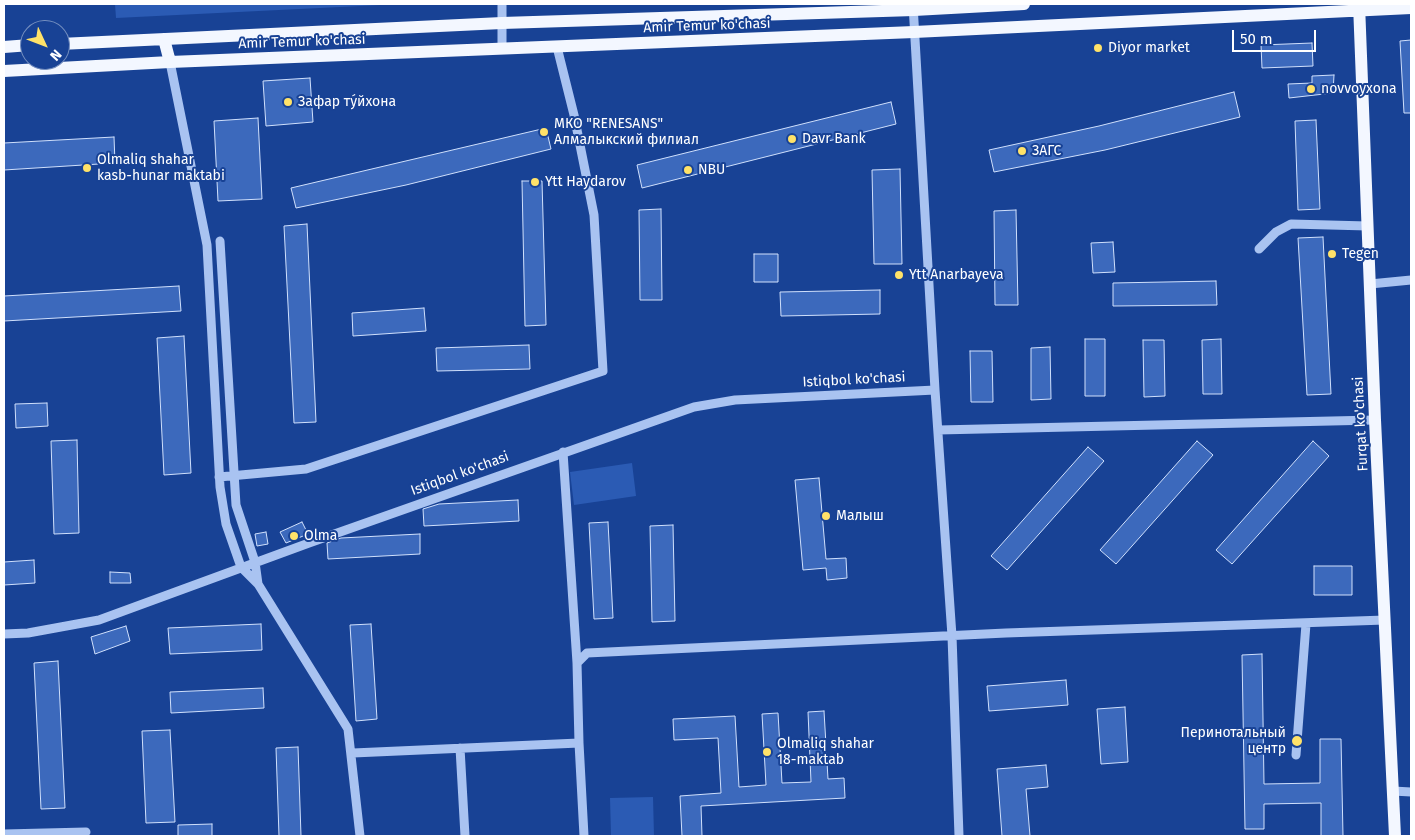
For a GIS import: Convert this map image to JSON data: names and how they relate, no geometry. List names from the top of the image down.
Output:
{
  "streets": {
    "main road": ["Amir Temur ko'chasi", "Furqat ko'chasi"],
    "street": ["Istiqbol ko'chasi"]
  },
  "crossings": [
    ["Amir Temur ko'chasi", "Furqat ko'chasi"]
  ],
  "places": [
    "Diyor market",
    "novvoyxona",
    "Зафар тýйхона",
    "МКО \"RENESANS\" Алмалыкский филиал",
    "Davr Bank",
    "ЗАГС",
    "Olmaliq shahar kasb-hunar maktabi",
    "NBU",
    "Ytt Haydarov",
    "Tegen",
    "Ytt Anarbayeva",
    "Малыш",
    "Olma",
    "Перинотальный центр",
    "Olmaliq shahar 18-maktab"
  ],
  "scale_bar": "50 m",
  "north": "bottom right"
}
